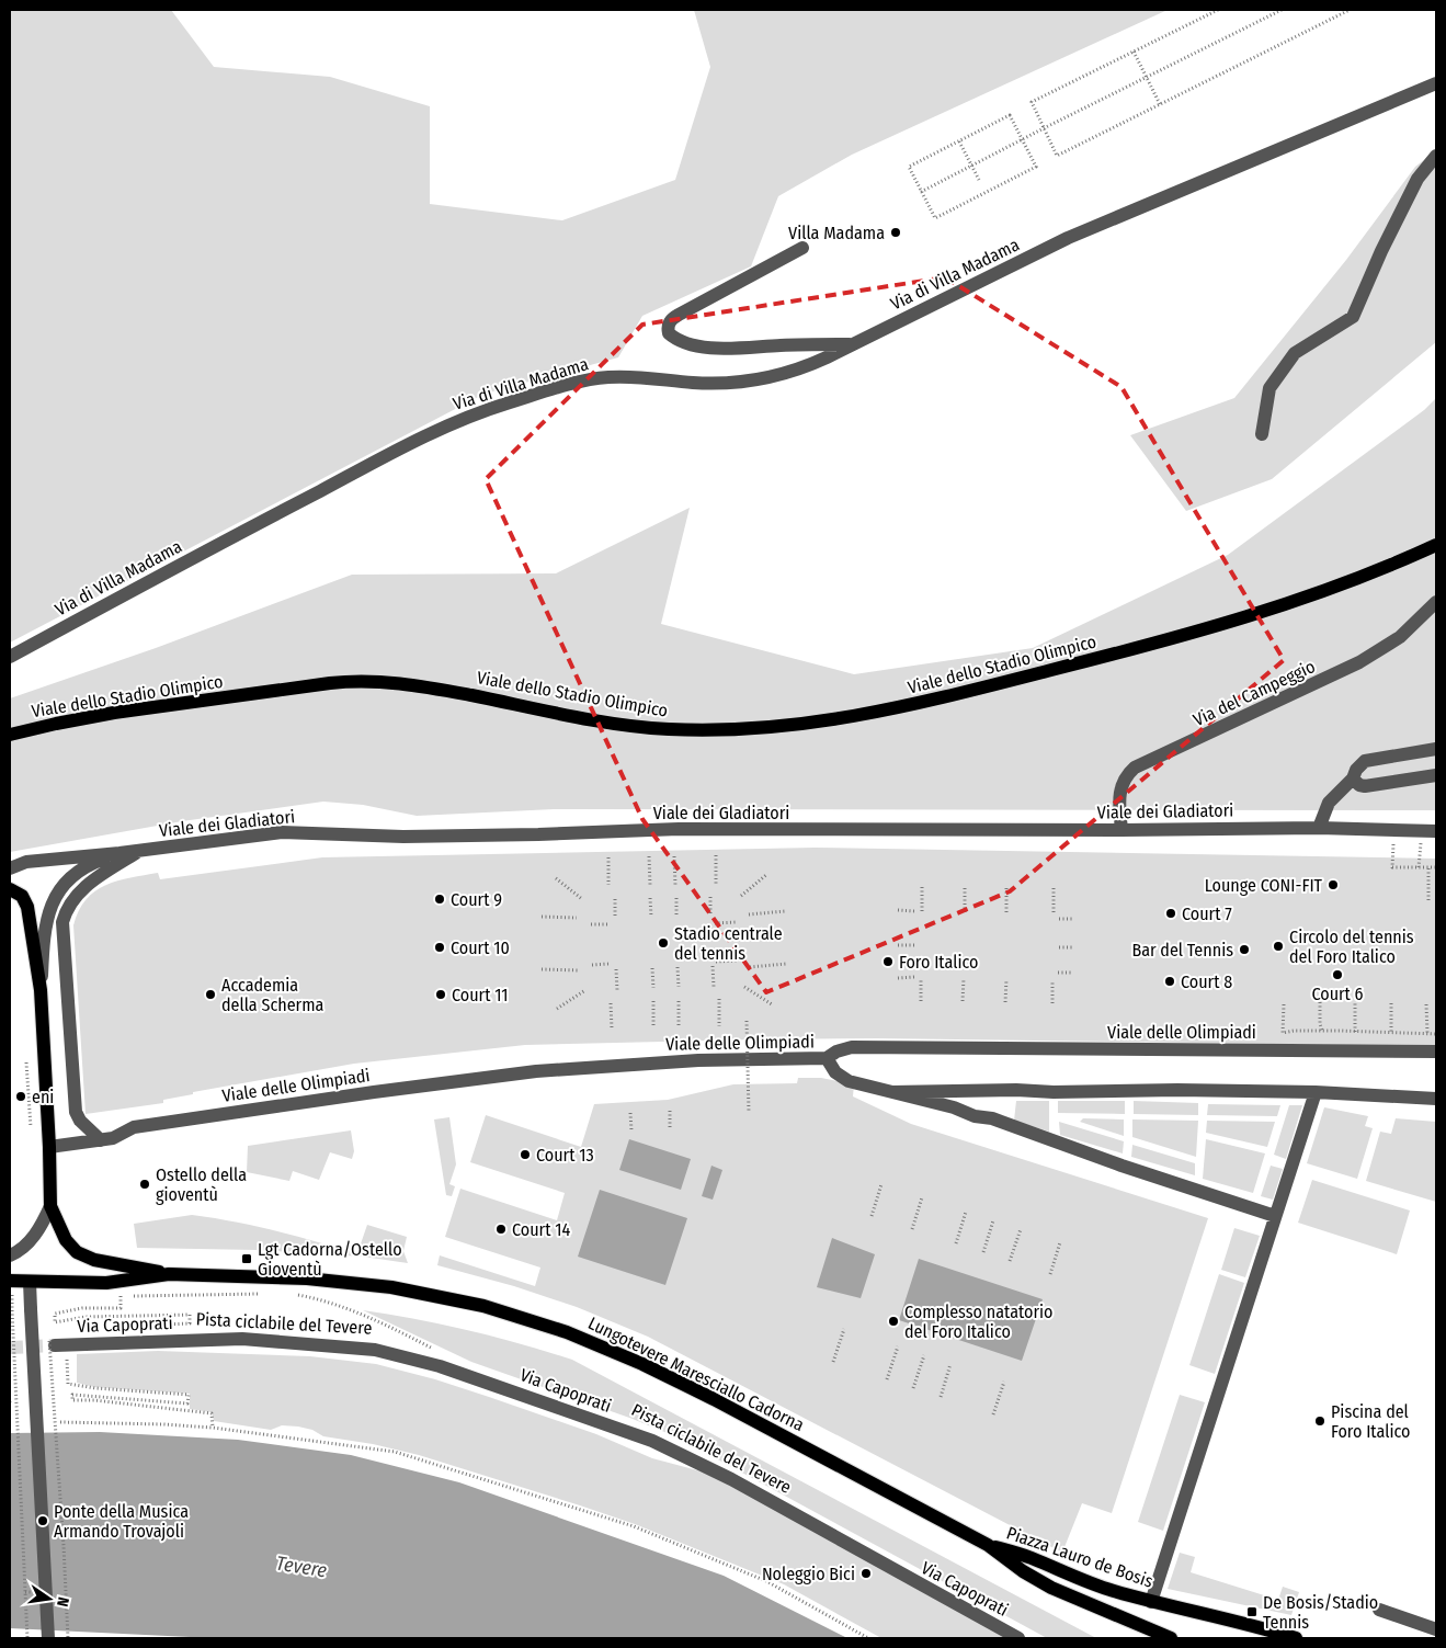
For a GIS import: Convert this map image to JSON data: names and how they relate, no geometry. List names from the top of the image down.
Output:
{
  "streets": {
    "main road": ["Viale dello Stadio Olimpico", "Lungotevere Maresciallo Cadorna", "Piazza Lauro de Bosis"],
    "street": [
      "Via di Villa Madama",
      "Via del Campeggio",
      "Viale dei Gladiatori",
      "Viale delle Olimpiadi",
      "Via Capoprati"
    ]
  },
  "crossings": [
    ["Via del Campeggio", "Viale dei Gladiatori"],
    ["Lungotevere Maresciallo Cadorna", "Piazza Lauro de Bosis"]
  ],
  "water": ["Tevere"],
  "places": {
    "other": [
      "Villa Madama",
      "Lounge CONI-FIT",
      "Court 9",
      "Court 7",
      "Stadio centrale del tennis",
      "Circolo del tennis del Foro Italico",
      "Court 10",
      "Bar del Tennis",
      "Foro Italico",
      "Court 6",
      "Court 8",
      "Accademia della Scherma",
      "Court 11",
      "eni",
      "Court 13",
      "Ostello della gioventù",
      "Court 14",
      "Complesso natatorio del Foro Italico",
      "Piscina del Foro Italico",
      "Ponte della Musica Armando Trovajoli",
      "Noleggio Bici"
    ],
    "transit": ["Lgt Cadorna/Ostello Gioventù", "De Bosis/Stadio Tennis"]
  },
  "north": "right"
}
